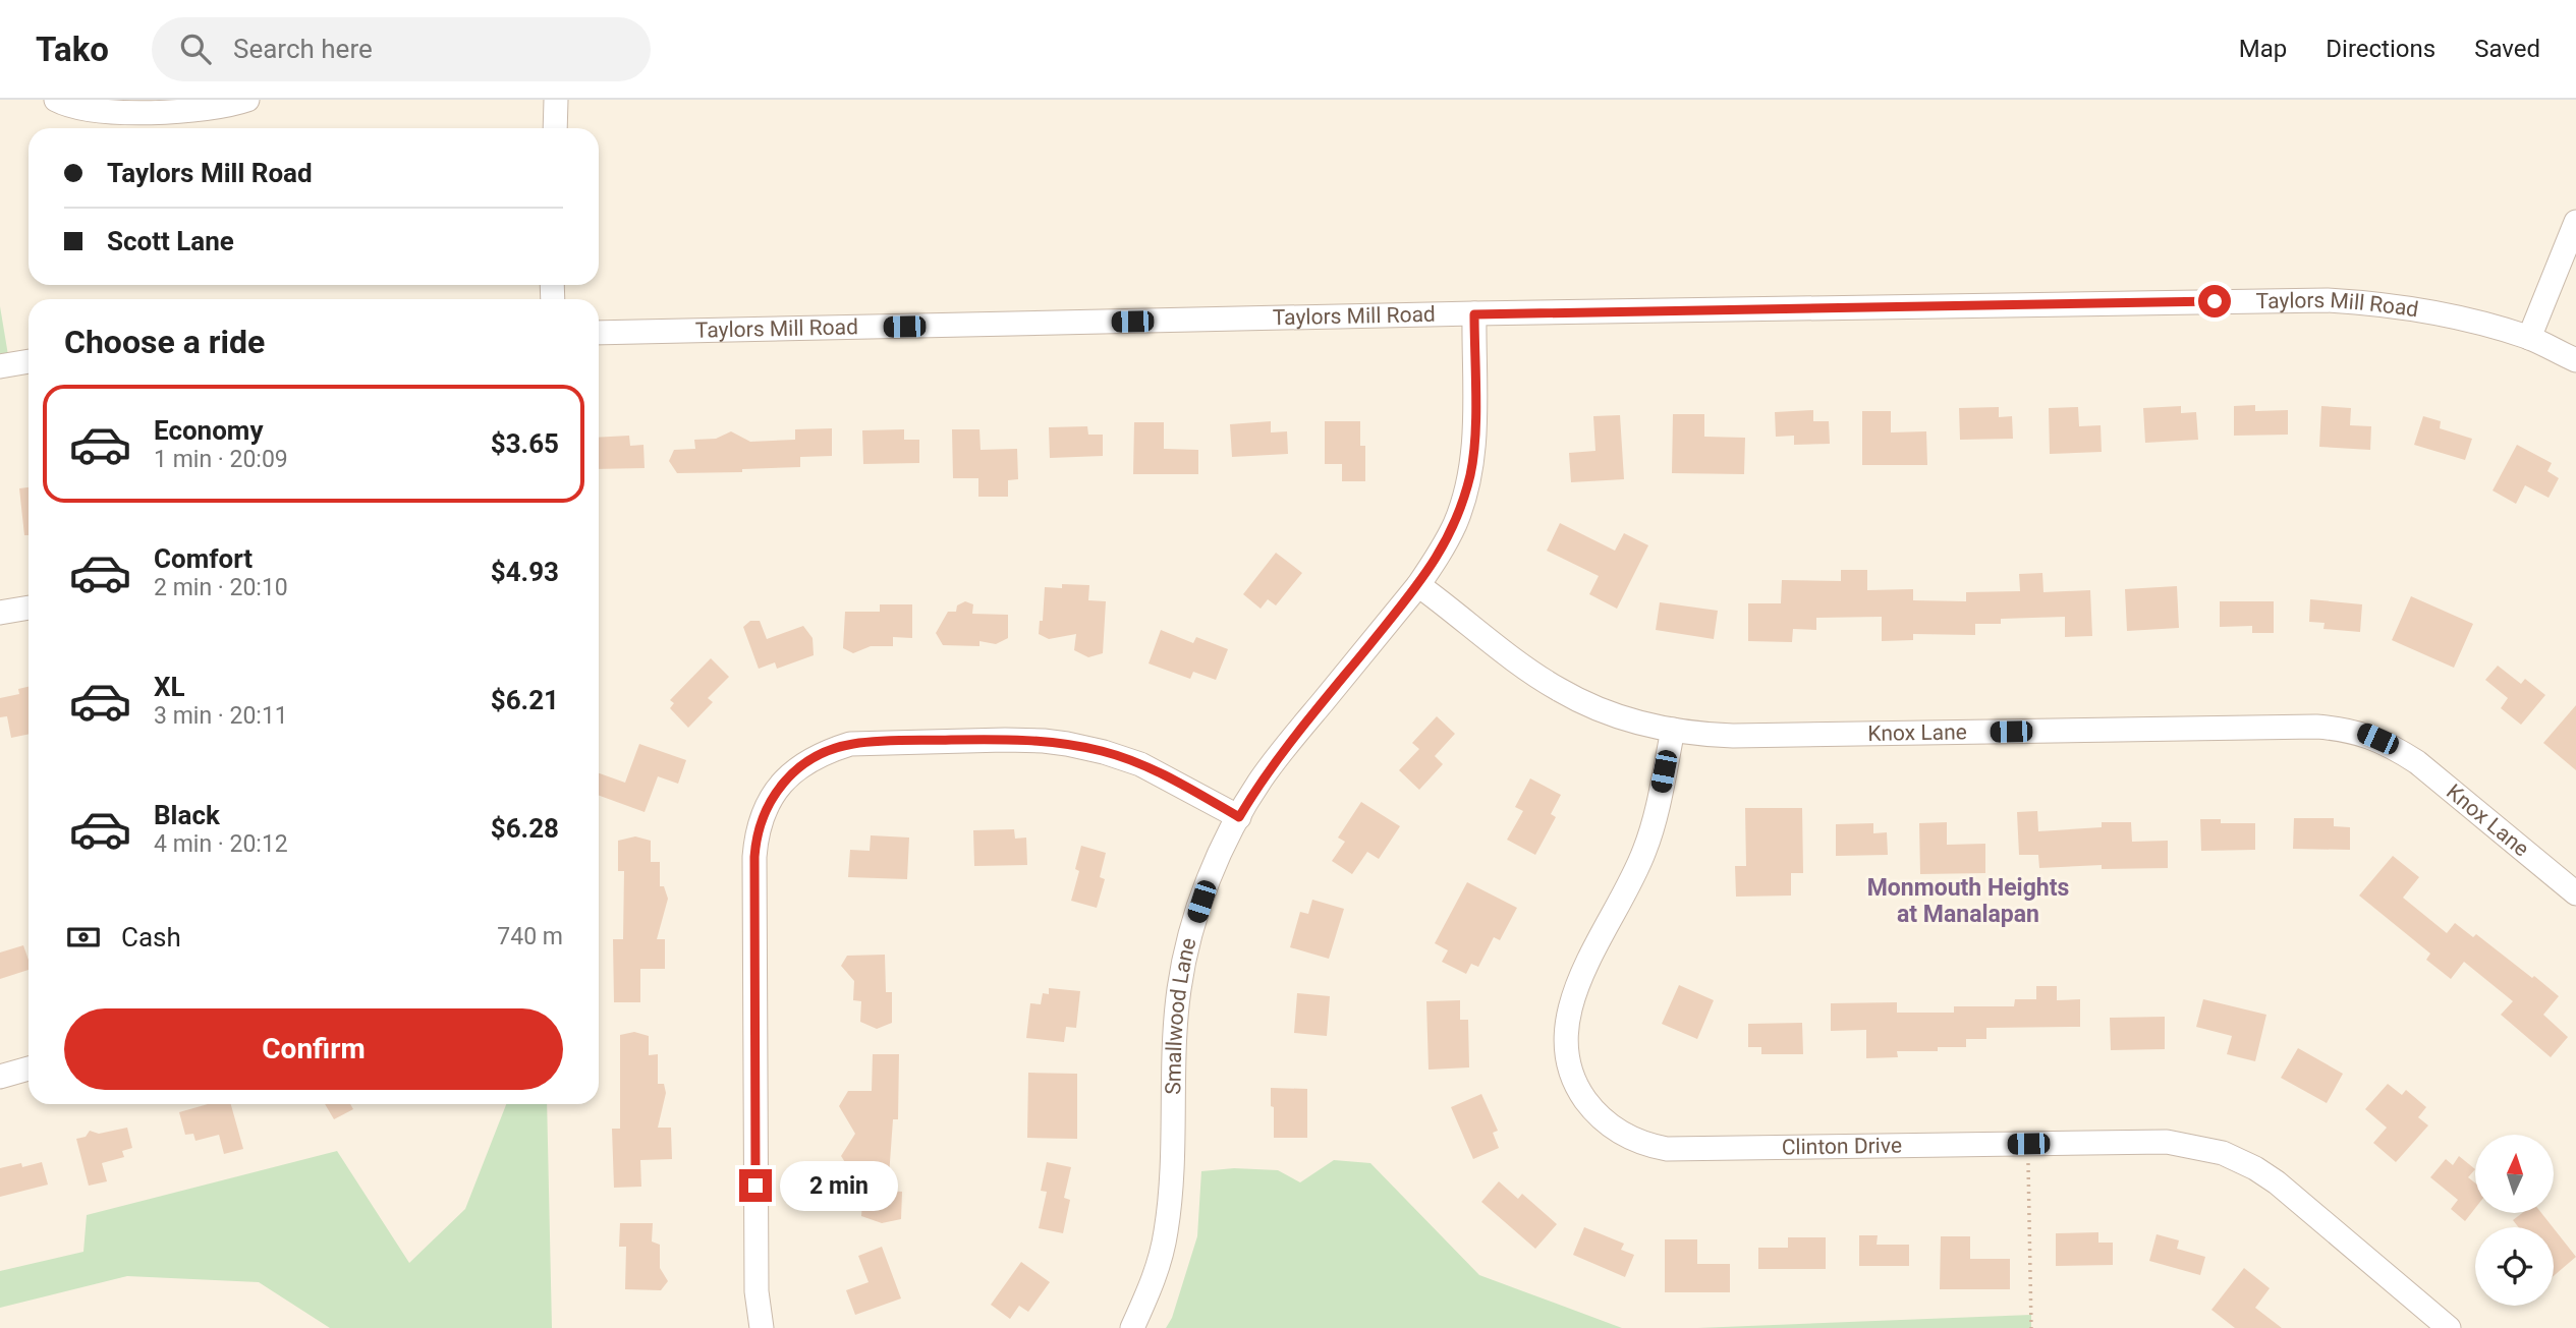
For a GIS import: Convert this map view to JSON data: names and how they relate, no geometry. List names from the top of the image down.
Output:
{
  "streets": {
    "street": [
      "Taylors Mill Road",
      "Knox Lane",
      "Smallwood Lane",
      "Clinton Drive"
    ]
  },
  "crossings": [
    ["Taylors Mill Road", "Smallwood Lane"],
    ["Knox Lane", "Smallwood Lane"],
    ["Knox Lane", "Clinton Drive"]
  ],
  "districts": ["Monmouth Heights at Manalapan"],
  "north": "top",
  "page": {
    "header": "Tako",
    "search": "Search here",
    "nav": ["Map", "Directions", "Saved"],
    "banner": ["Taylors Mill Road", "Scott Lane"],
    "heading": "Choose a ride",
    "list": [
      {
        "name": "Economy",
        "note": "1 min · 20:09",
        "value": "$3.65"
      },
      {
        "name": "Comfort",
        "note": "2 min · 20:10",
        "value": "$4.93"
      },
      {
        "name": "XL",
        "note": "3 min · 20:11",
        "value": "$6.21"
      },
      {
        "name": "Black",
        "note": "4 min · 20:12",
        "value": "$6.28"
      }
    ],
    "pay": ["Cash", "740 m"],
    "buttons": "Confirm",
    "bubble": "2 min"
  }
}
